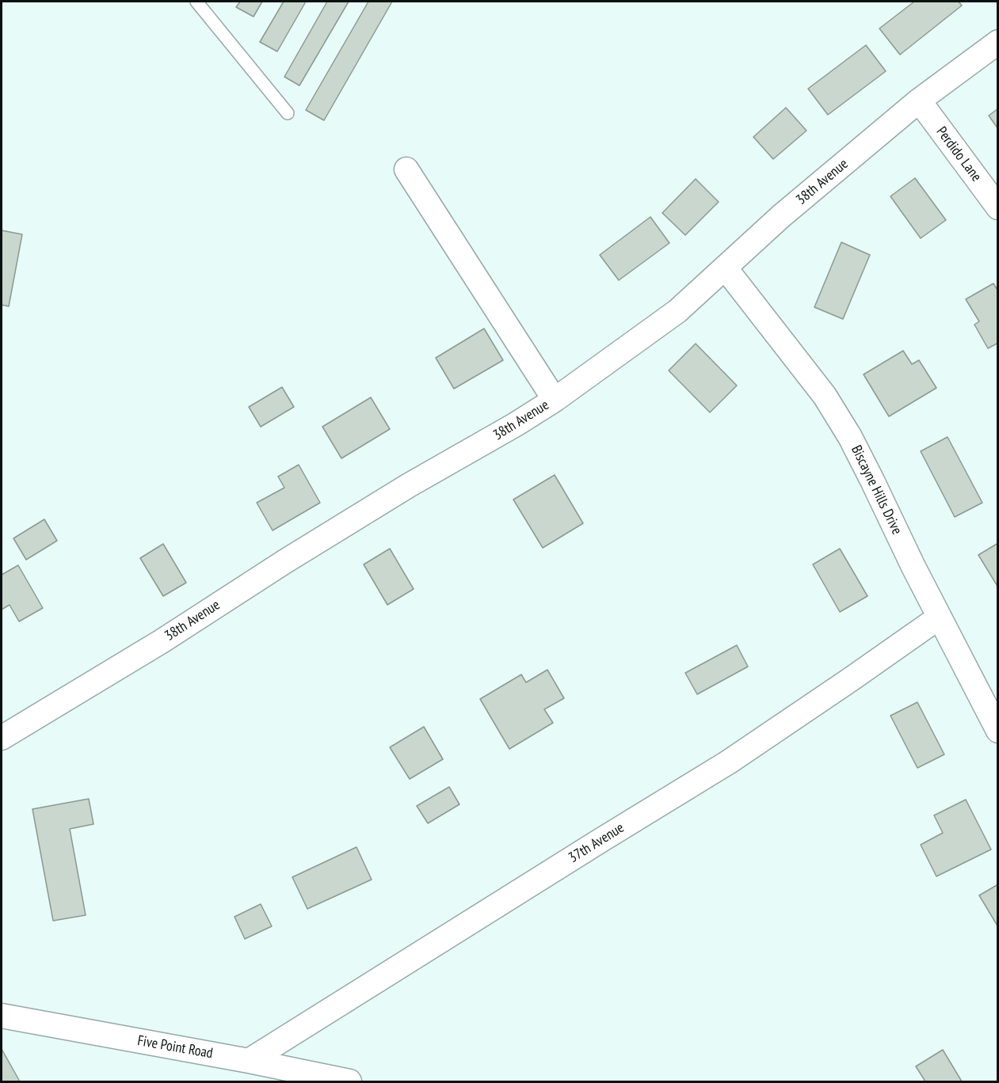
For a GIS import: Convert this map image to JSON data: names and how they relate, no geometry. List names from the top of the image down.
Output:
{
  "streets": {
    "street": [
      "Perdido Lane",
      "38th Avenue",
      "Biscayne Hills Drive",
      "37th Avenue",
      "Five Point Road"
    ]
  },
  "crossings": [
    ["Perdido Lane", "38th Avenue"],
    ["38th Avenue", "Biscayne Hills Drive"],
    ["Biscayne Hills Drive", "37th Avenue"],
    ["37th Avenue", "Five Point Road"]
  ]
}
